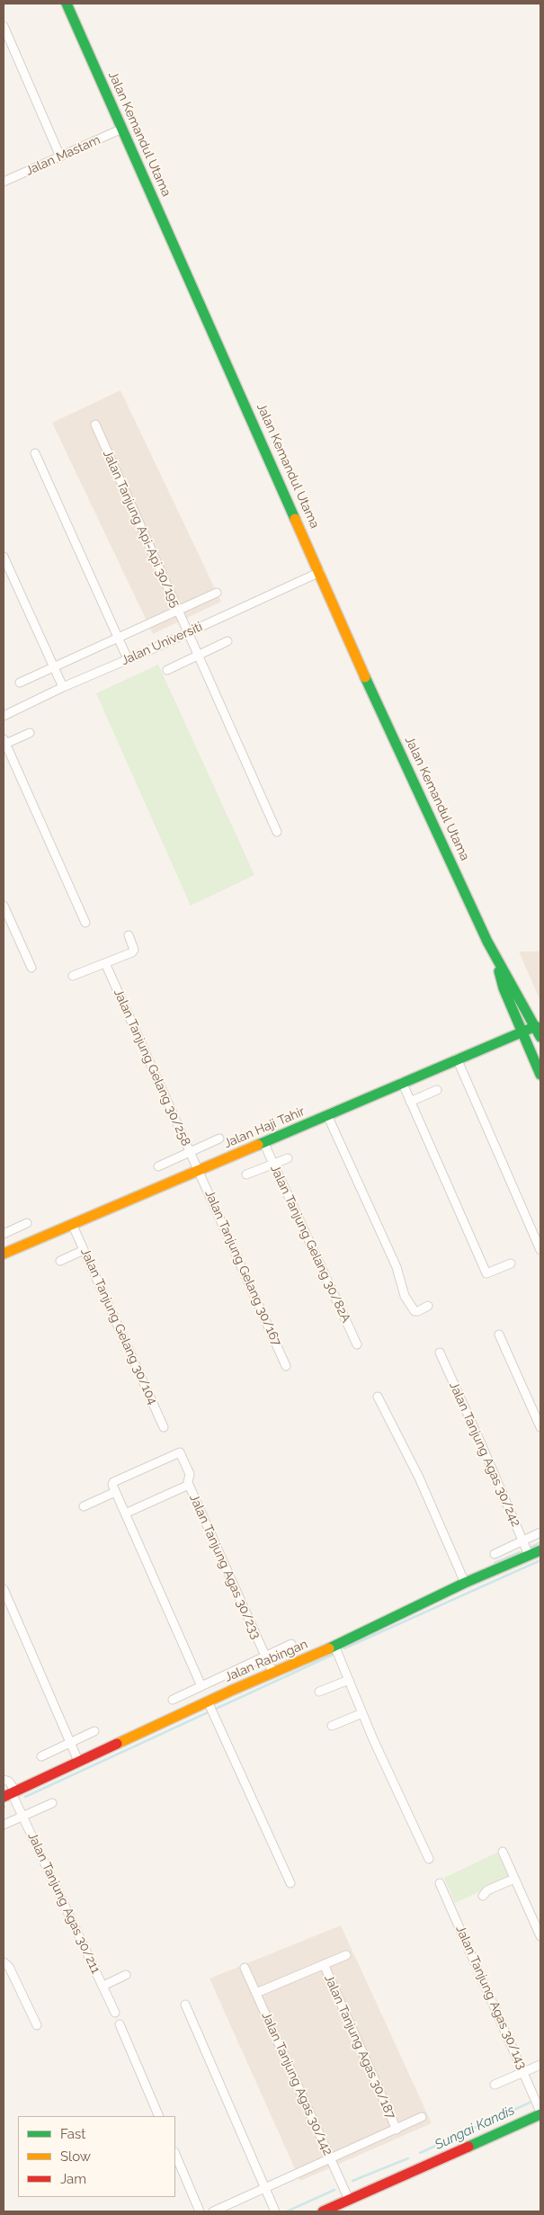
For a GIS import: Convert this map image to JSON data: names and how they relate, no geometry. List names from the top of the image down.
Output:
{
  "streets": {
    "street": [
      "Jalan Kemandul Utama",
      "Jalan Mastam",
      "Jalan Tanjung Api-Api 30/195",
      "Jalan Universiti",
      "Jalan Tanjung Gelang 30/258",
      "Jalan Haji Tahir",
      "Jalan Tanjung Gelang 30/82A",
      "Jalan Tanjung Gelang 30/167",
      "Jalan Tanjung Gelang 30/104",
      "Jalan Tanjung Agas 30/242",
      "Jalan Tanjung Agas 30/233",
      "Jalan Rabingan",
      "Jalan Tanjung Agas 30/211",
      "Jalan Tanjung Agas 30/143",
      "Jalan Tanjung Agas 30/187",
      "Jalan Tanjung Agas 30/142"
    ]
  },
  "crossings": [
    ["Jalan Kemandul Utama", "Jalan Mastam"],
    ["Jalan Kemandul Utama", "Jalan Universiti"],
    ["Jalan Tanjung Api-Api 30/195", "Jalan Universiti"],
    ["Jalan Tanjung Gelang 30/258", "Jalan Haji Tahir"],
    ["Jalan Tanjung Gelang 30/258", "Jalan Tanjung Gelang 30/167"],
    ["Jalan Haji Tahir", "Jalan Tanjung Gelang 30/82A"],
    ["Jalan Haji Tahir", "Jalan Tanjung Gelang 30/167"],
    ["Jalan Haji Tahir", "Jalan Tanjung Gelang 30/104"],
    ["Jalan Tanjung Agas 30/242", "Jalan Rabingan"],
    ["Jalan Tanjung Agas 30/233", "Jalan Rabingan"],
    ["Jalan Rabingan", "Jalan Tanjung Agas 30/211"]
  ],
  "water": ["Sungai Kandis"],
  "legend": ["Fast", "Slow", "Jam"]
}
